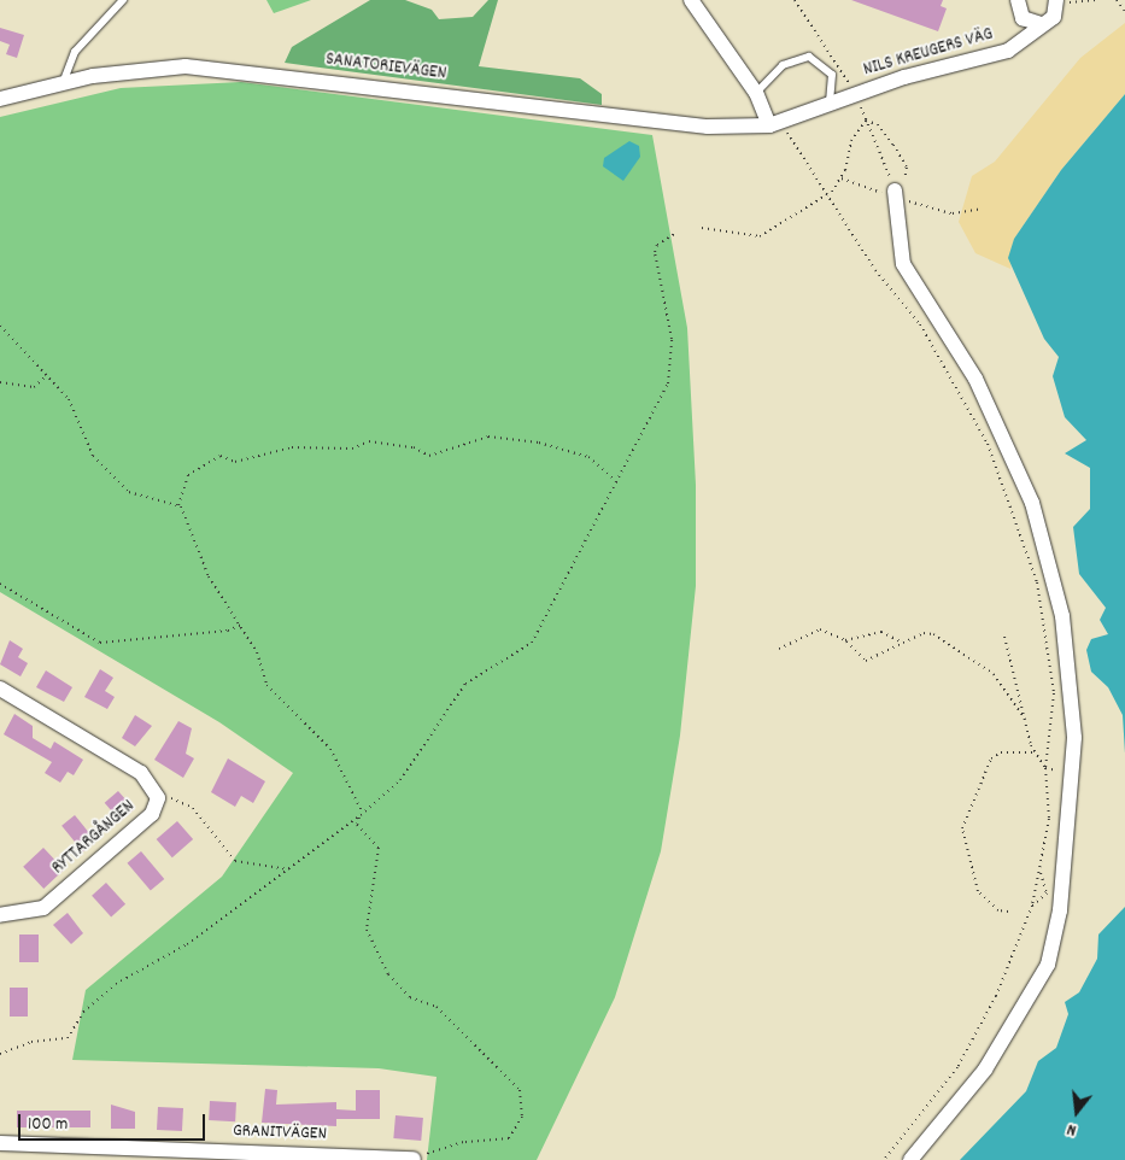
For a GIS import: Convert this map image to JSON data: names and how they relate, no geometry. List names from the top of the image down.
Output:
{
  "streets": {
    "street": [
      "NILS KREUGERS VÄG",
      "SANATORIEVÄGEN",
      "RYTTARGÅNGEN",
      "GRANITVÄGEN"
    ]
  },
  "crossings": [
    ["NILS KREUGERS VÄG", "SANATORIEVÄGEN"]
  ],
  "scale_bar": "100 m",
  "north": "bottom"
}
